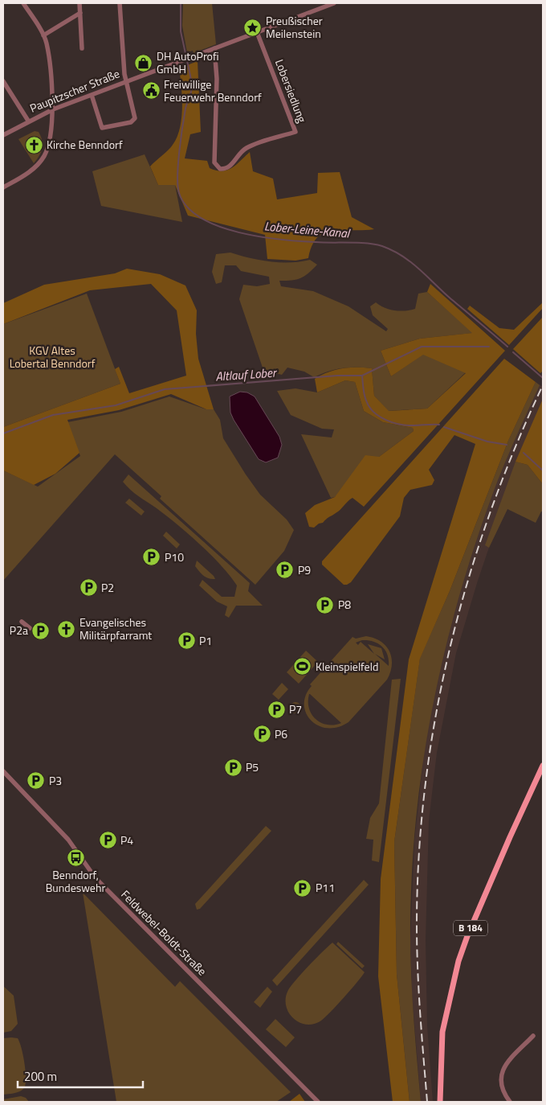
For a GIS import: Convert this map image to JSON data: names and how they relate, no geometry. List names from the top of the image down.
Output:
{
  "streets": {
    "main road": ["B 184"],
    "street": ["Paupitzscher Straße", "Lobersiedlung", "Feldwebel-Boldt-Straße"]
  },
  "crossings": [
    ["Paupitzscher Straße", "Lobersiedlung"]
  ],
  "water": ["Lober-Leine-Kanal", "Altlauf Lober"],
  "parks": ["KGV Altes Lobertal Benndorf"],
  "places": {
    "place": ["Preußischer Meilenstein"],
    "shop": ["DH AutoProfi GmbH"],
    "public building": ["Freiwillige Feuerwehr Benndorf"],
    "church": ["Kirche Benndorf", "Evangelisches Militärpfarramt"],
    "parking": [
      "P10",
      "P9",
      "P2",
      "P8",
      "P2a",
      "P1",
      "P7",
      "P6",
      "P5",
      "P3",
      "P4",
      "P11"
    ],
    "sports": ["Kleinspielfeld"],
    "bus stop": ["Benndorf, Bundeswehr"]
  },
  "scale_bar": "200 m"
}
